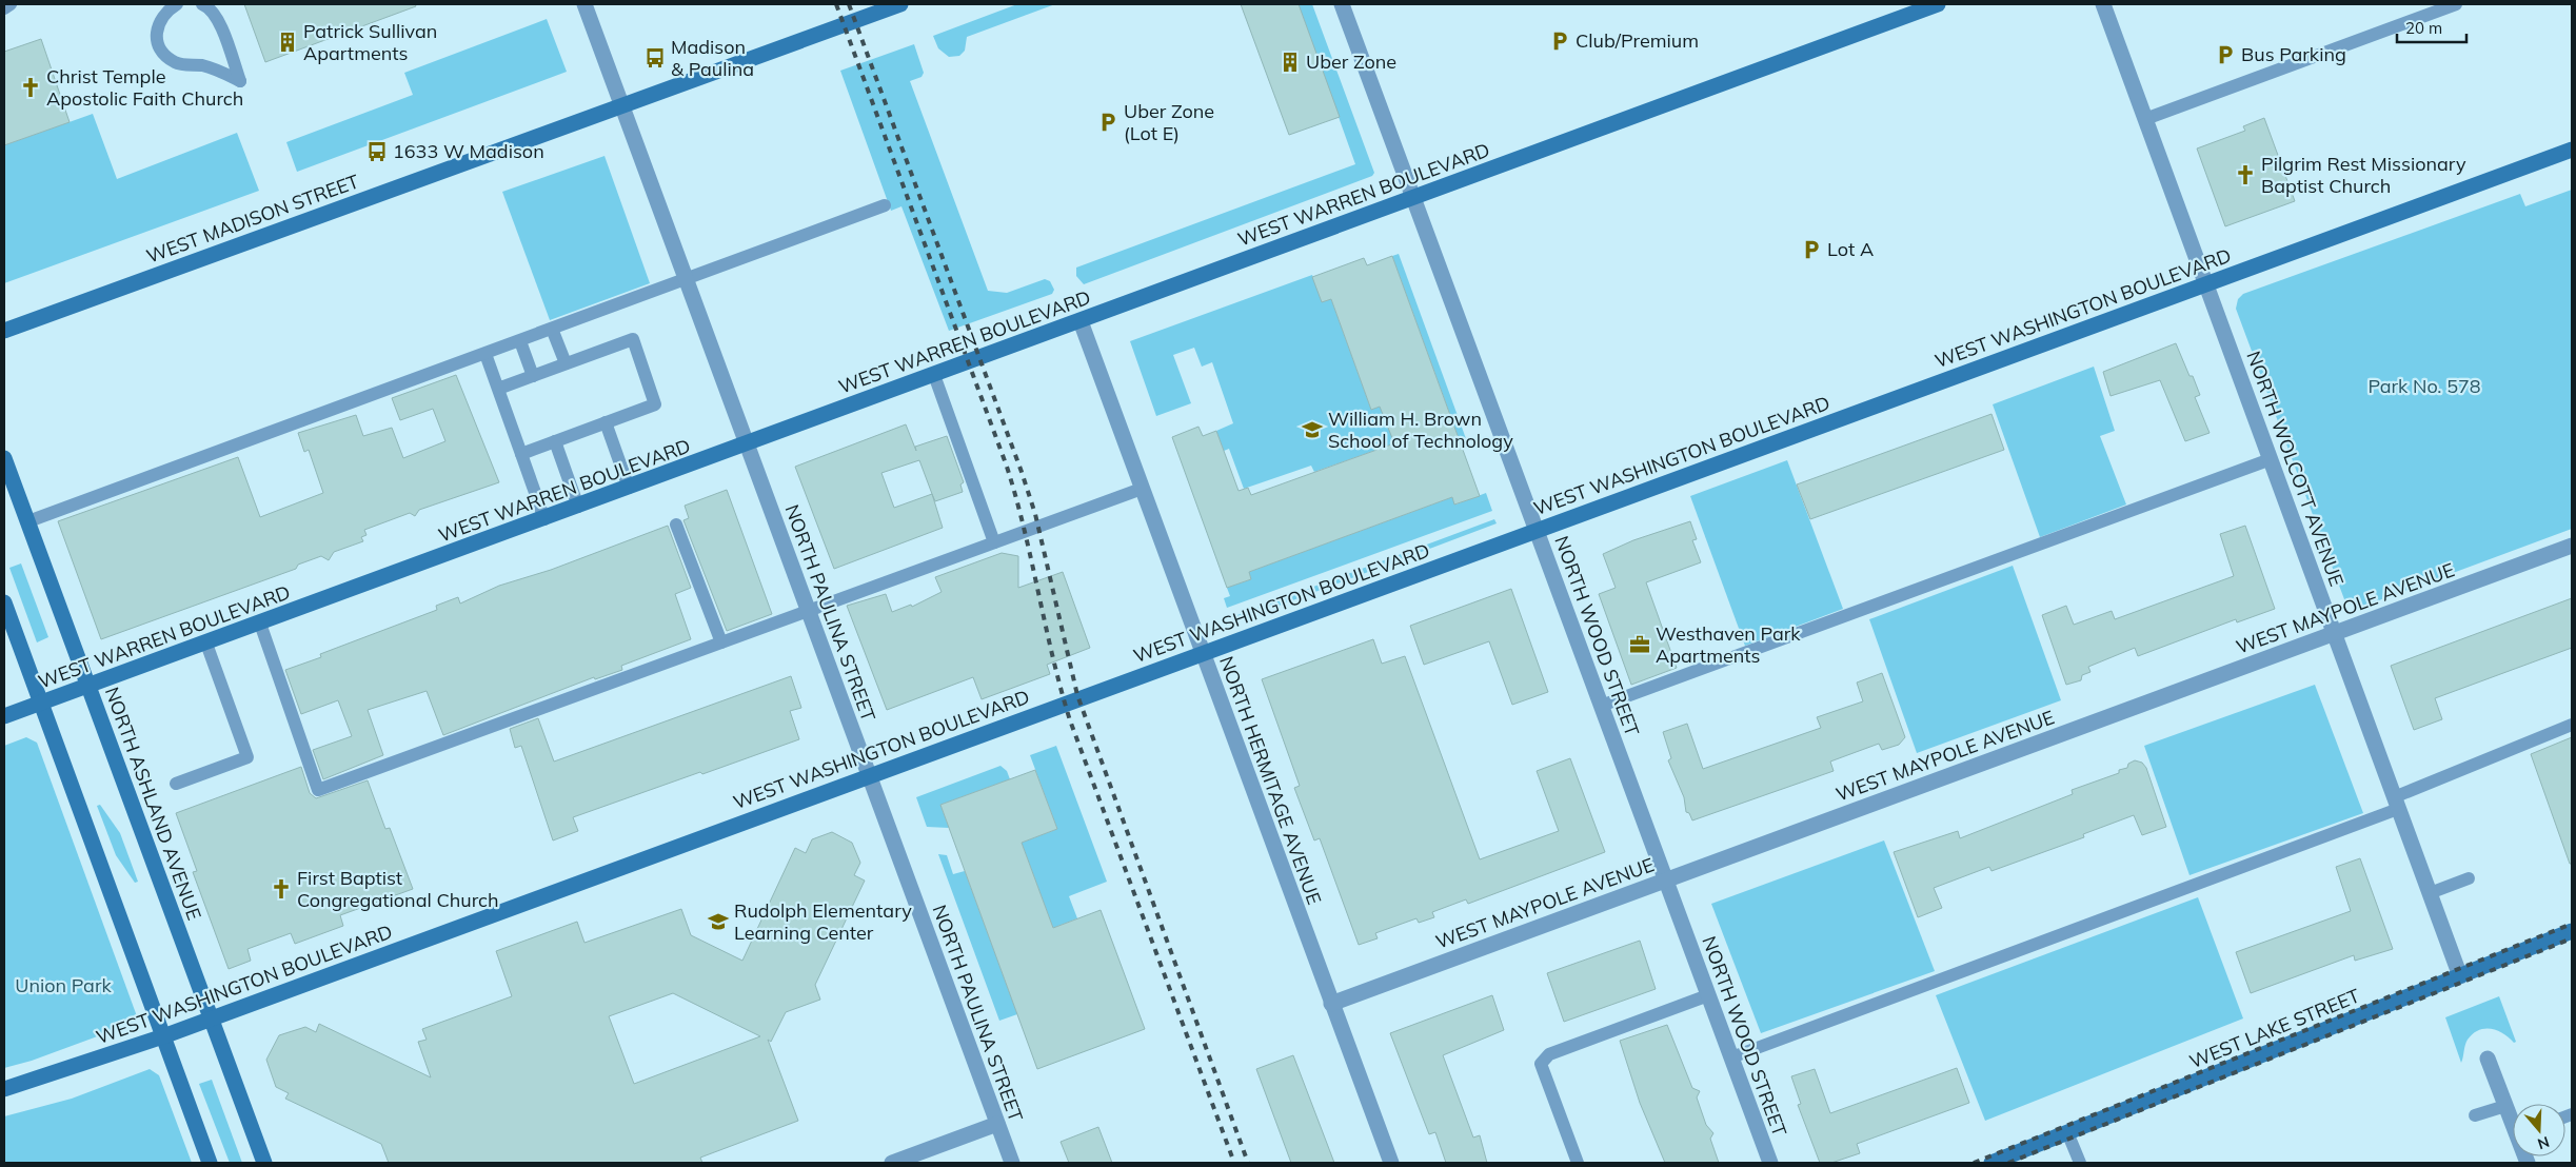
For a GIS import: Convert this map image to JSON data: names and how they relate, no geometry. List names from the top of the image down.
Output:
{
  "streets": {
    "street": [
      "WEST WARREN BOULEVARD",
      "WEST MADISON STREET",
      "WEST WASHINGTON BOULEVARD",
      "NORTH WOLCOTT AVENUE",
      "WEST MAYPOLE AVENUE",
      "NORTH PAULINA STREET",
      "NORTH WOOD STREET",
      "NORTH HERMITAGE AVENUE",
      "NORTH ASHLAND AVENUE",
      "WEST LAKE STREET"
    ]
  },
  "crossings": [
    ["WEST WARREN BOULEVARD", "NORTH PAULINA STREET"],
    ["WEST WARREN BOULEVARD", "NORTH WOOD STREET"],
    ["WEST WARREN BOULEVARD", "NORTH HERMITAGE AVENUE"],
    ["WEST WARREN BOULEVARD", "NORTH ASHLAND AVENUE"],
    ["WEST MADISON STREET", "NORTH PAULINA STREET"],
    ["WEST WASHINGTON BOULEVARD", "NORTH WOLCOTT AVENUE"],
    ["WEST WASHINGTON BOULEVARD", "NORTH PAULINA STREET"],
    ["WEST WASHINGTON BOULEVARD", "NORTH WOOD STREET"],
    ["WEST WASHINGTON BOULEVARD", "NORTH HERMITAGE AVENUE"],
    ["WEST WASHINGTON BOULEVARD", "NORTH ASHLAND AVENUE"],
    ["NORTH WOLCOTT AVENUE", "WEST MAYPOLE AVENUE"],
    ["NORTH WOLCOTT AVENUE", "WEST LAKE STREET"],
    ["WEST MAYPOLE AVENUE", "NORTH WOOD STREET"],
    ["WEST MAYPOLE AVENUE", "NORTH HERMITAGE AVENUE"]
  ],
  "parks": ["Park No. 578", "Union Park"],
  "places": {
    "parking": [
      "Club/Premium",
      "Bus Parking",
      "Uber Zone (Lot E)",
      "Lot A"
    ],
    "building": ["Patrick Sullivan Apartments", "Uber Zone"],
    "bus stop": ["Madison & Paulina", "1633 W Madison"],
    "church": ["Christ Temple Apostolic Faith Church", "Pilgrim Rest Missionary Baptist Church", "First Baptist Congregational Church"],
    "school or university": ["William H. Brown School of Technology", "Rudolph Elementary Learning Center"],
    "office": ["Westhaven Park Apartments"]
  },
  "scale_bar": "20 m",
  "north": "bottom"
}
